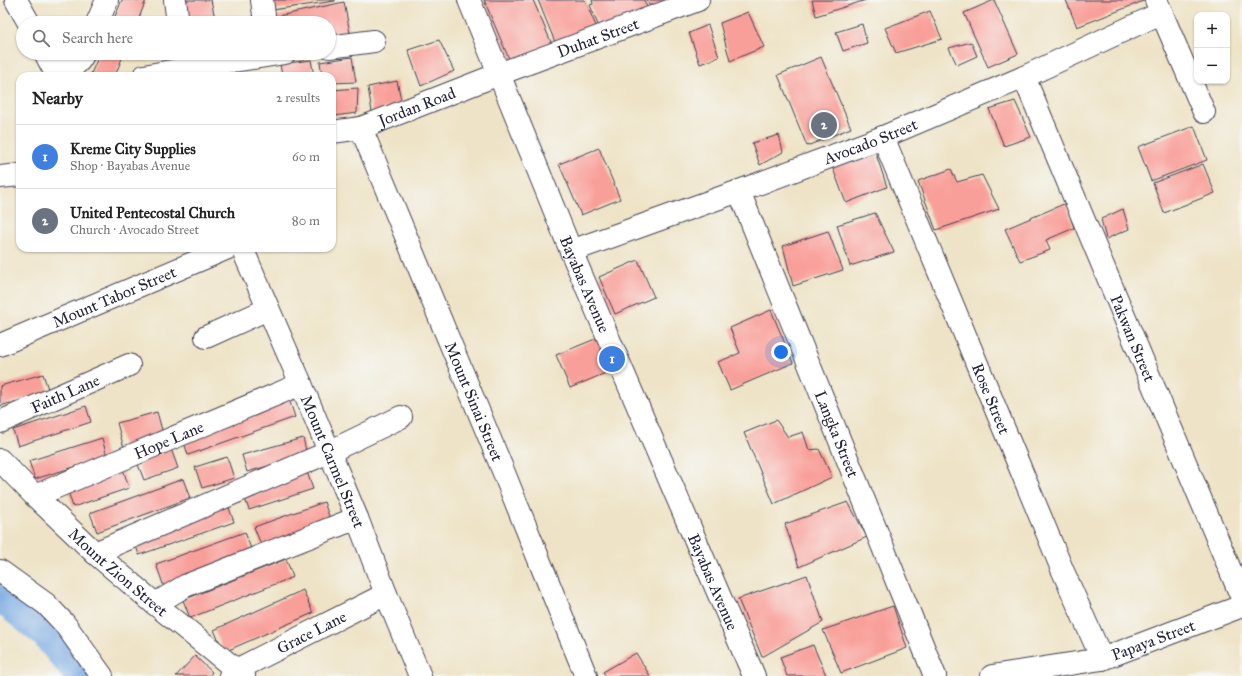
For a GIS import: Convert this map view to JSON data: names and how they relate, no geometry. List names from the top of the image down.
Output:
{
  "streets": {
    "street": [
      "Duhat Street",
      "Jordan Road",
      "Avocado Street",
      "Bayabas Avenue",
      "Mount Tabor Street",
      "Pakwan Street",
      "Faith Lane",
      "Rose Street",
      "Mount Sinai Street",
      "Langka Street",
      "Hope Lane",
      "Mount Carmel Street",
      "Mount Zion Street",
      "Grace Lane",
      "Papaya Street"
    ]
  },
  "crossings": [
    ["Duhat Street", "Jordan Road"],
    ["Duhat Street", "Bayabas Avenue"],
    ["Jordan Road", "Bayabas Avenue"],
    ["Jordan Road", "Mount Sinai Street"],
    ["Avocado Street", "Bayabas Avenue"],
    ["Avocado Street", "Pakwan Street"],
    ["Avocado Street", "Rose Street"],
    ["Avocado Street", "Langka Street"],
    ["Rose Street", "Papaya Street"],
    ["Hope Lane", "Mount Carmel Street"],
    ["Hope Lane", "Mount Zion Street"],
    ["Mount Carmel Street", "Grace Lane"],
    ["Mount Zion Street", "Grace Lane"]
  ],
  "page": {
    "map_buttons": ["+", "−"],
    "search": "Search here",
    "heading": ["Nearby", "2 results"],
    "pins": ["2", "1"],
    "list": [
      {
        "mark": "1",
        "name": "Kreme City Supplies",
        "note": "Shop · Bayabas Avenue",
        "value": "60 m"
      },
      {
        "mark": "2",
        "name": "United Pentecostal Church",
        "note": "Church · Avocado Street",
        "value": "80 m"
      }
    ]
  }
}
